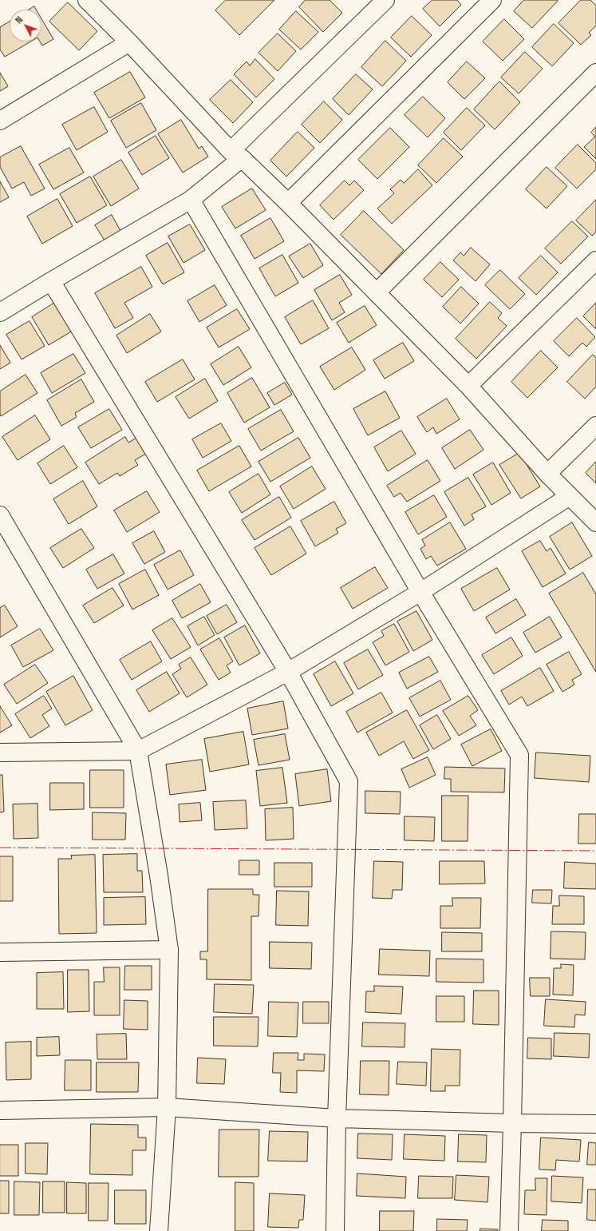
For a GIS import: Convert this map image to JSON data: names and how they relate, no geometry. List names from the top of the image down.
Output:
{
  "north": "top left"
}
